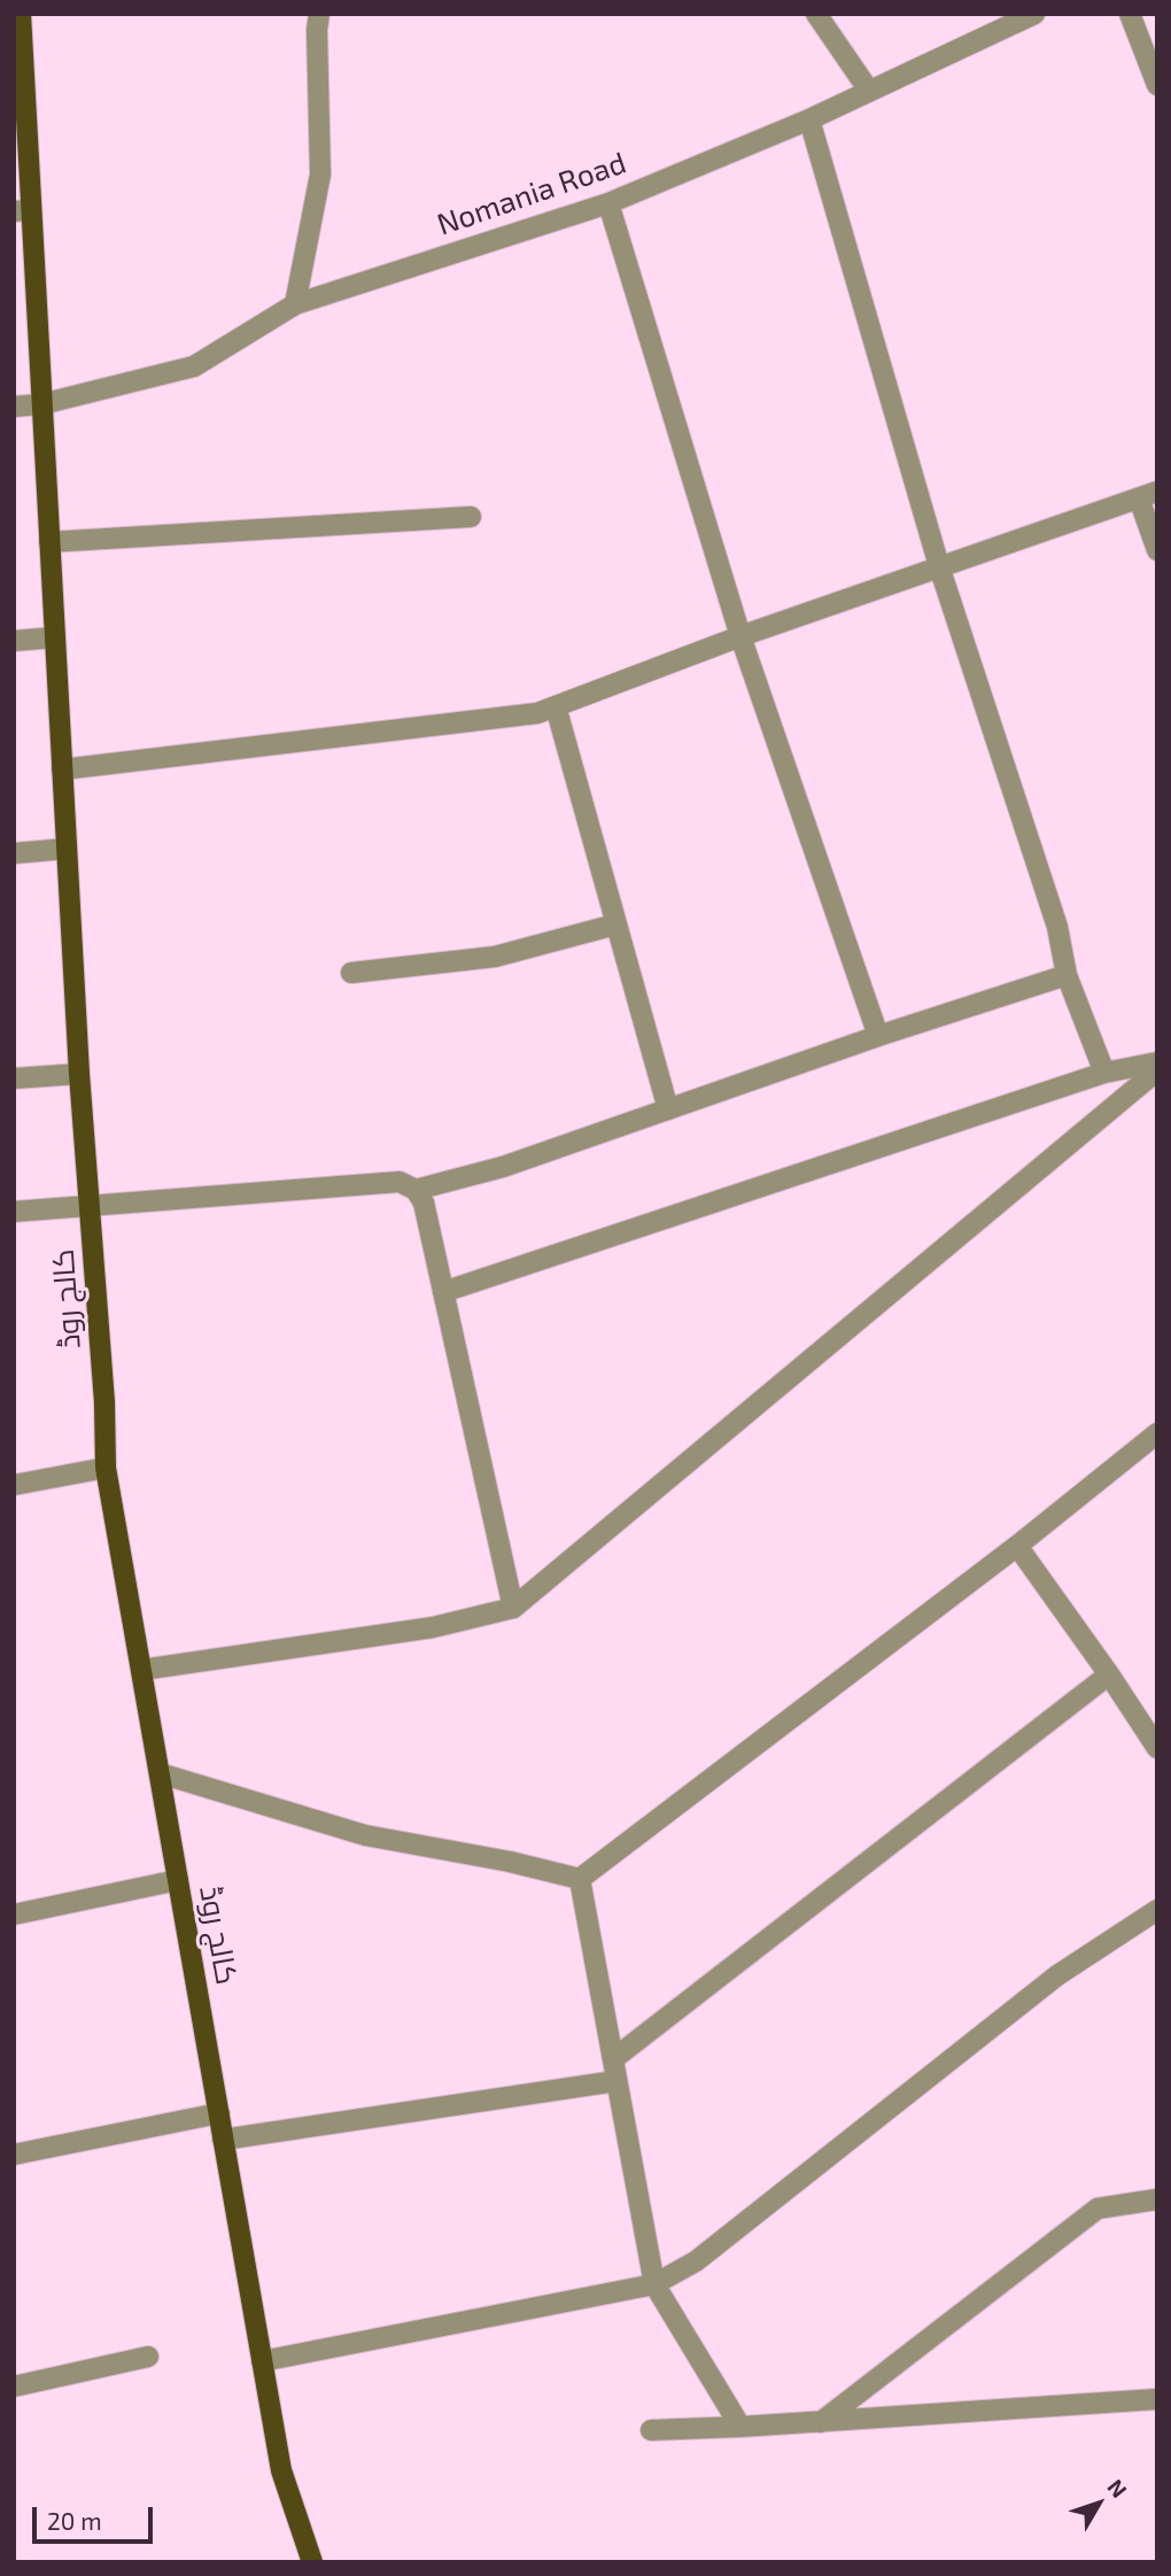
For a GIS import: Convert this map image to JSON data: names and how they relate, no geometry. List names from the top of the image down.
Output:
{
  "streets": {
    "main road": ["کالج روڈ"],
    "street": ["Nomania Road"]
  },
  "crossings": [
    ["Nomania Road", "کالج روڈ"]
  ],
  "scale_bar": "20 m",
  "north": "top right"
}
